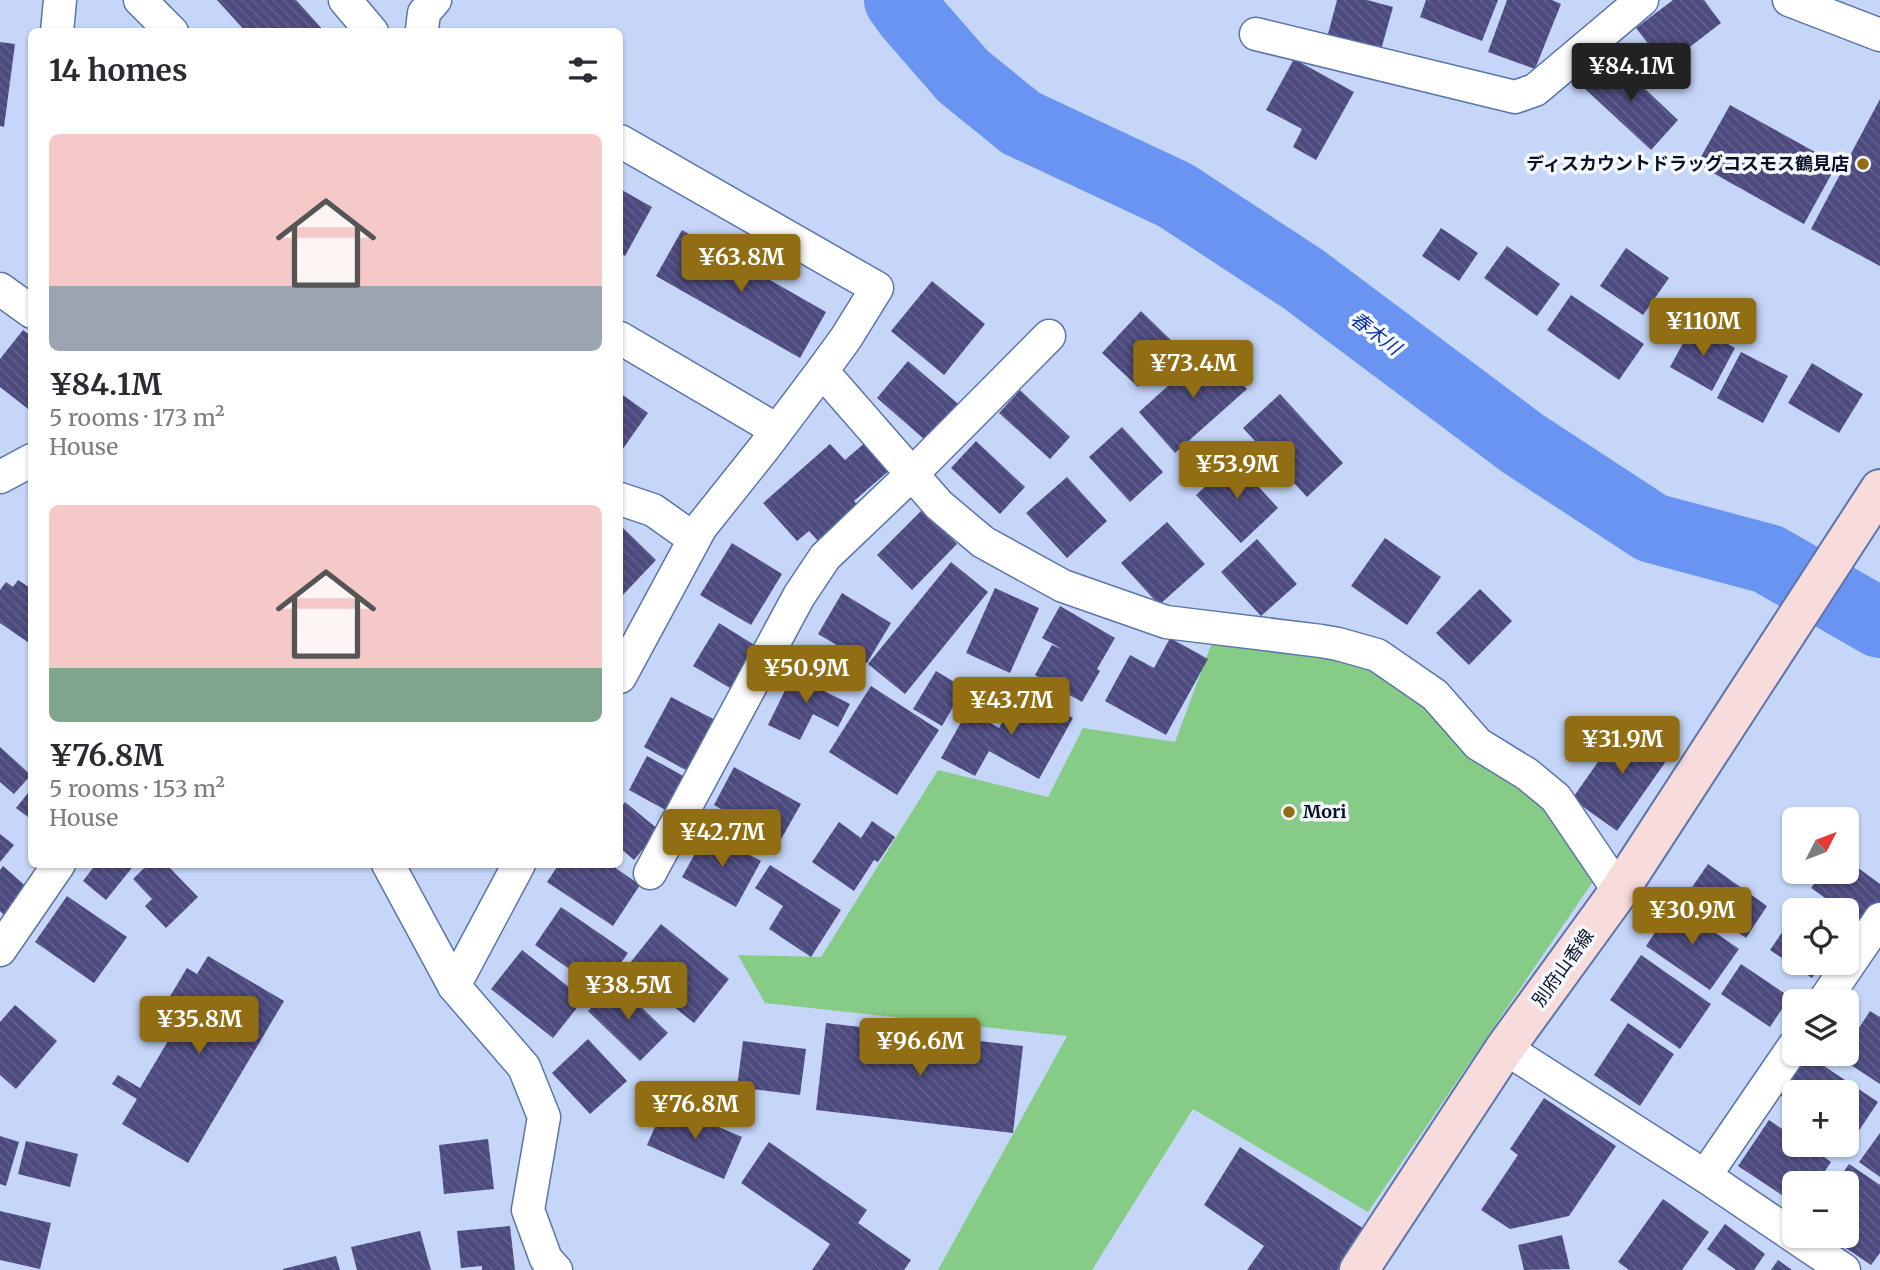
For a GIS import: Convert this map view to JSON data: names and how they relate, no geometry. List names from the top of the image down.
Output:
{
  "streets": {
    "main road": ["別府山香線"]
  },
  "water": ["春木川"],
  "places": ["ディスカウントドラッグコスモス鶴見店", "Mori"],
  "north": "top right",
  "page": {
    "heading": "14 homes",
    "price": [
      "¥84.1M",
      "¥63.8M",
      "¥110M",
      "¥73.4M",
      "¥53.9M",
      "¥50.9M",
      "¥43.7M",
      "¥31.9M",
      "¥42.7M",
      "¥30.9M",
      "¥38.5M",
      "¥35.8M",
      "¥96.6M",
      "¥76.8M"
    ],
    "list": [
      {
        "name": "¥84.1M",
        "note": "5 rooms · 173 m² · House"
      },
      {
        "name": "¥76.8M",
        "note": "5 rooms · 153 m² · House"
      }
    ],
    "map_buttons": ["+", "−"]
  }
}
